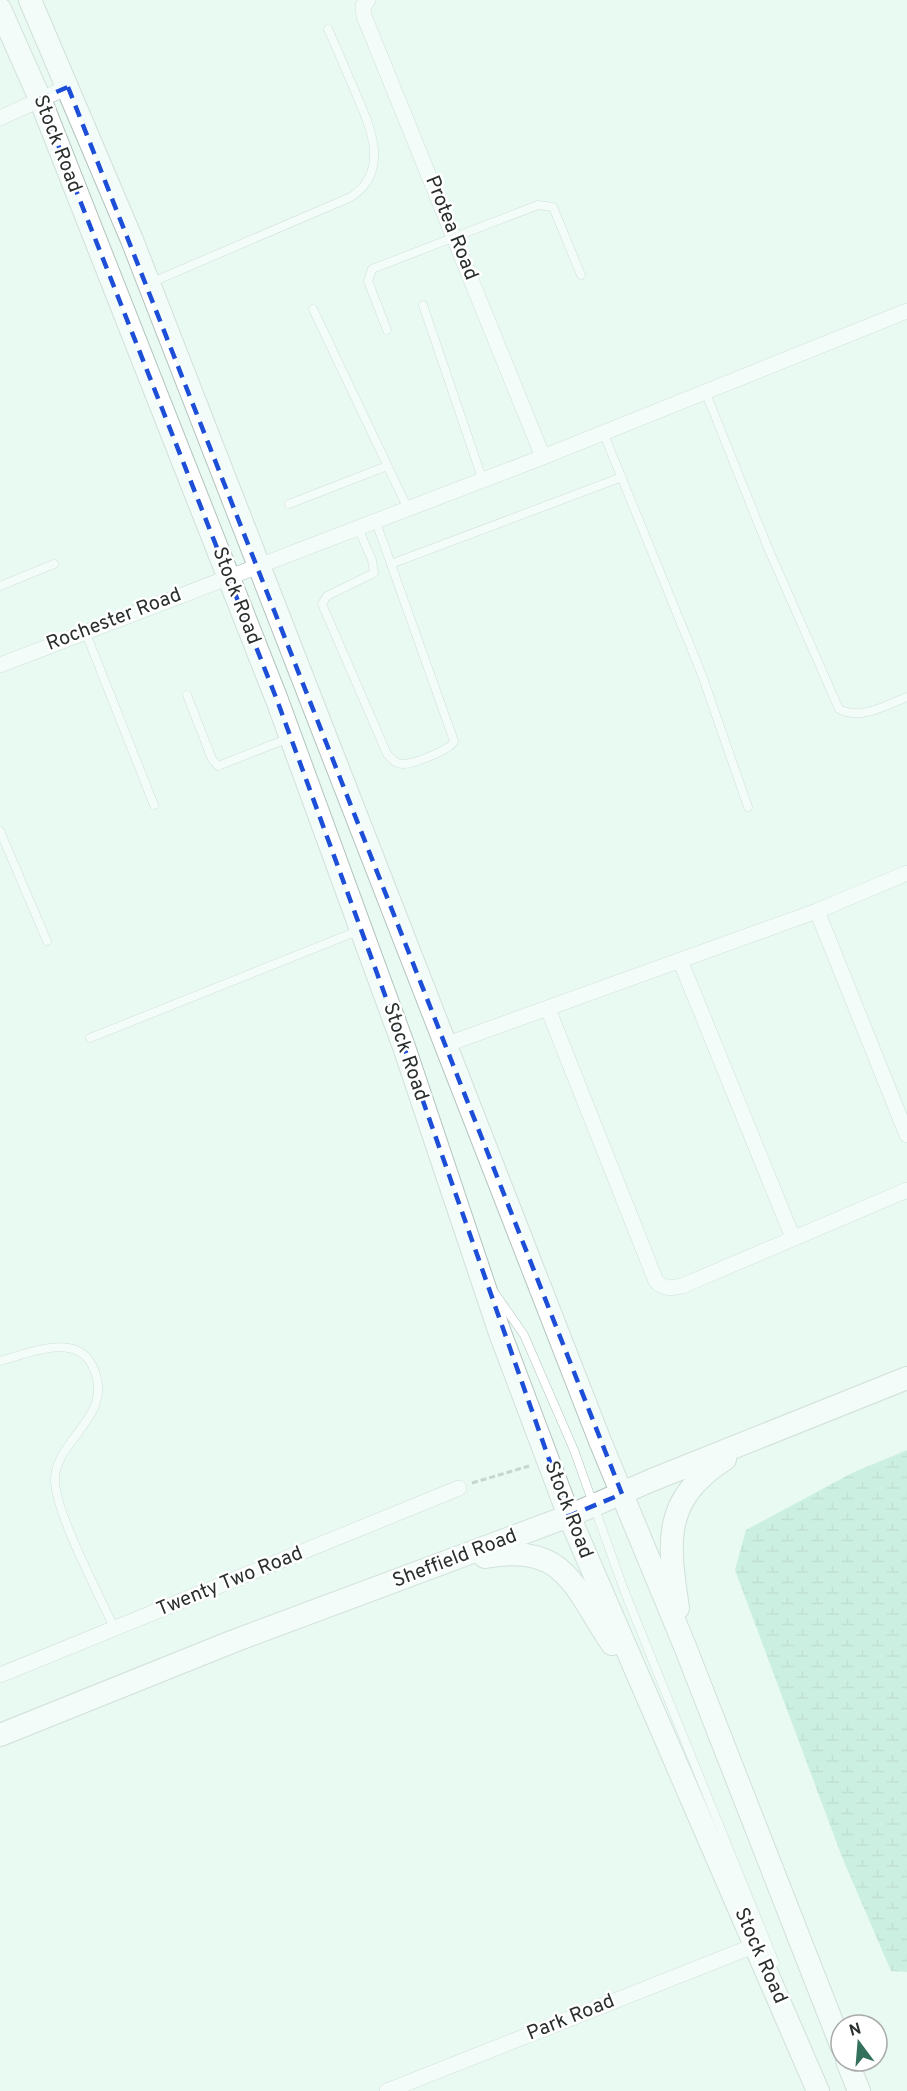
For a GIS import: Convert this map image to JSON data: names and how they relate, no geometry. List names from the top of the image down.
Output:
{
  "streets": {
    "main road": ["Stock Road", "Sheffield Road"],
    "street": [
      "Protea Road",
      "Rochester Road",
      "Twenty Two Road",
      "Park Road"
    ]
  },
  "crossings": [
    ["Stock Road", "Rochester Road"],
    ["Stock Road", "Sheffield Road"],
    ["Stock Road", "Park Road"]
  ],
  "north": "top"
}
